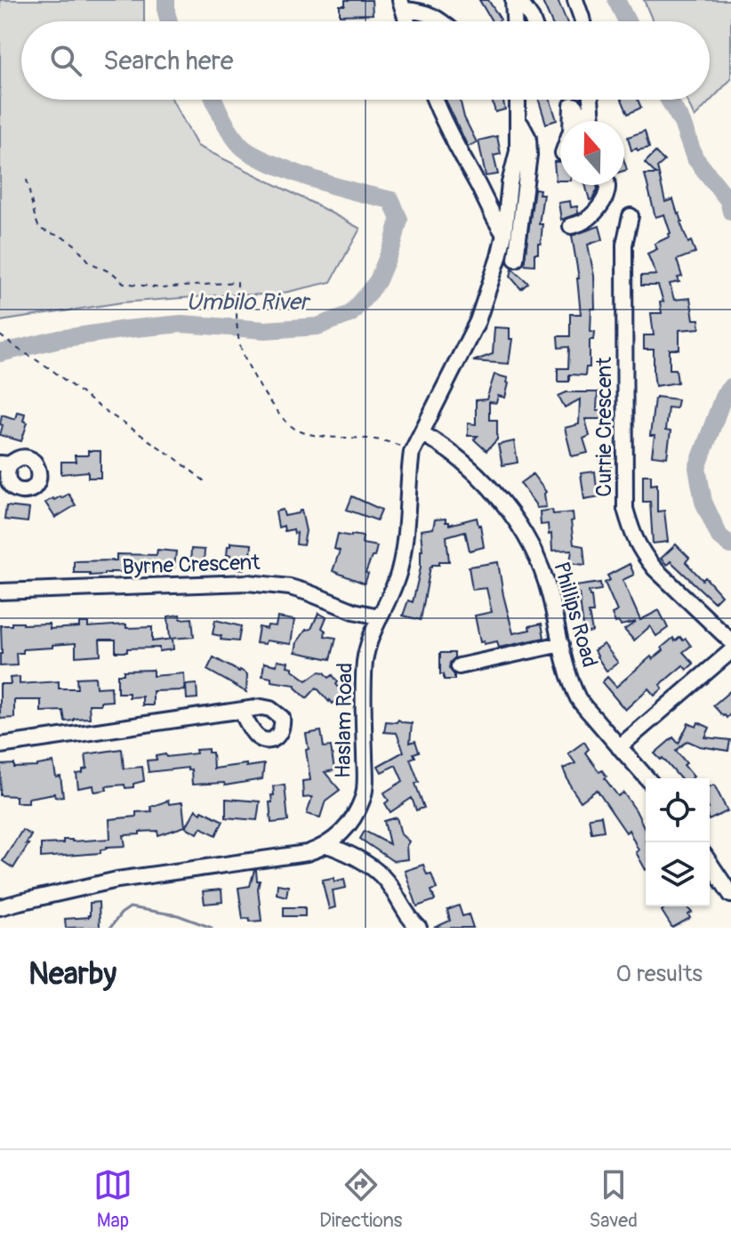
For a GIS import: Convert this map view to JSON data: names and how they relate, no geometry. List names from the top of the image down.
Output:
{
  "streets": {
    "street": [
      "Currie Crescent",
      "Byrne Crescent",
      "Phillips Road",
      "Haslam Road"
    ]
  },
  "crossings": [
    ["Byrne Crescent", "Haslam Road"],
    ["Phillips Road", "Haslam Road"]
  ],
  "water": ["Umbilo River"],
  "north": "top",
  "page": {
    "search": "Search here",
    "heading": ["Nearby", "0 results"],
    "nav": ["Map", "Directions", "Saved"]
  }
}
